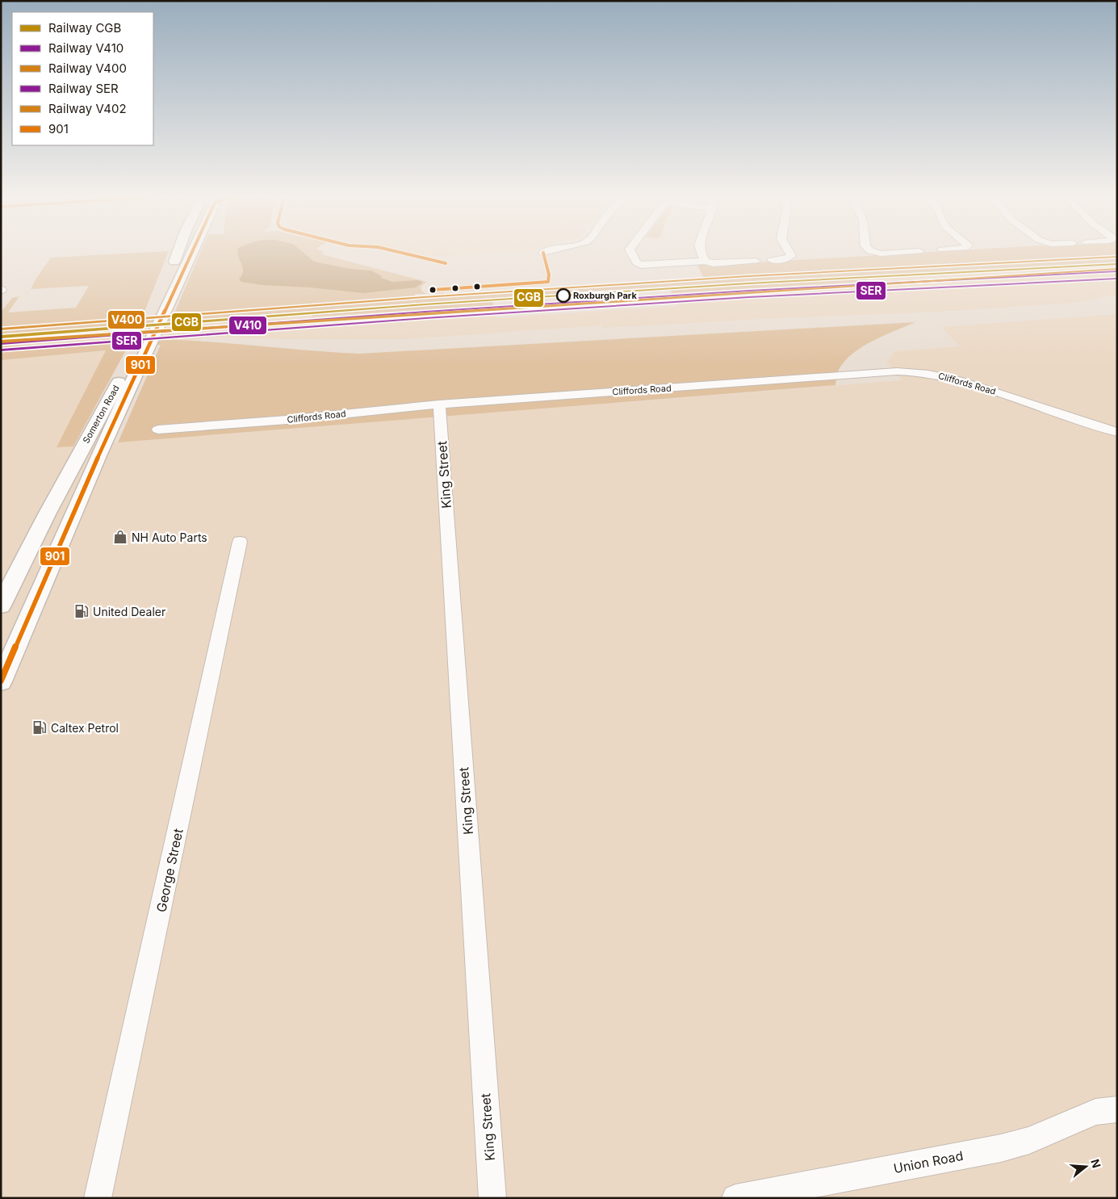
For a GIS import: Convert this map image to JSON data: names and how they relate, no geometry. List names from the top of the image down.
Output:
{
  "streets": {
    "main road": ["Somerton Road"],
    "street": [
      "Cliffords Road",
      "King Street",
      "George Street",
      "Union Road"
    ]
  },
  "crossings": [
    ["Cliffords Road", "King Street"]
  ],
  "places": {
    "other": ["Roxburgh Park"],
    "shop": ["NH Auto Parts"],
    "fuel station": ["United Dealer", "Caltex Petrol"]
  },
  "lines": [
    "transit line 901",
    "rail line V400",
    "rail line CGB",
    "rail line V402",
    "rail line V410",
    "rail line SER"
  ],
  "legend": [
    "Railway CGB",
    "Railway V410",
    "Railway V400",
    "Railway SER",
    "Railway V402",
    "901"
  ],
  "north": "right"
}
